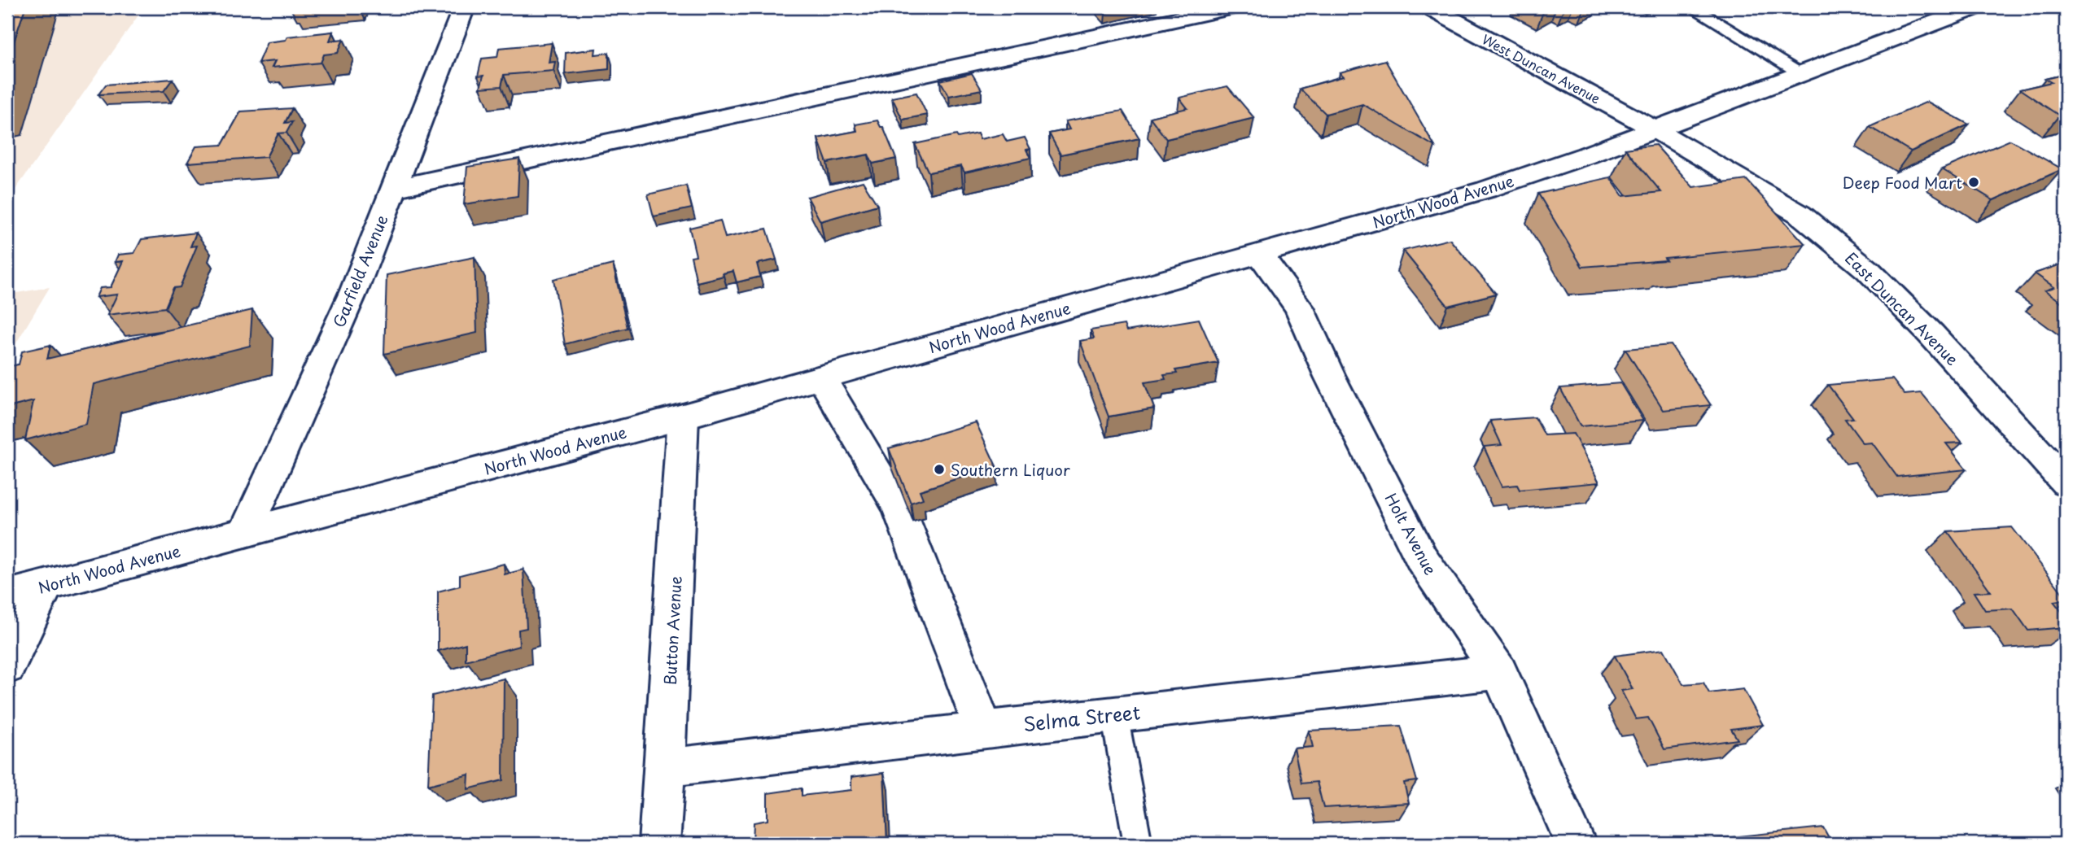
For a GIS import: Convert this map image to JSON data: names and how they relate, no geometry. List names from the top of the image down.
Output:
{
  "streets": {
    "street": [
      "West Duncan Avenue",
      "North Wood Avenue",
      "Garfield Avenue",
      "East Duncan Avenue",
      "Holt Avenue",
      "Button Avenue",
      "Selma Street"
    ]
  },
  "crossings": [
    ["West Duncan Avenue", "North Wood Avenue"],
    ["West Duncan Avenue", "East Duncan Avenue"],
    ["North Wood Avenue", "Garfield Avenue"],
    ["North Wood Avenue", "East Duncan Avenue"],
    ["North Wood Avenue", "Holt Avenue"],
    ["North Wood Avenue", "Button Avenue"],
    ["Holt Avenue", "Selma Street"],
    ["Button Avenue", "Selma Street"]
  ],
  "places": ["Deep Food Mart", "Southern Liquor"]
}
